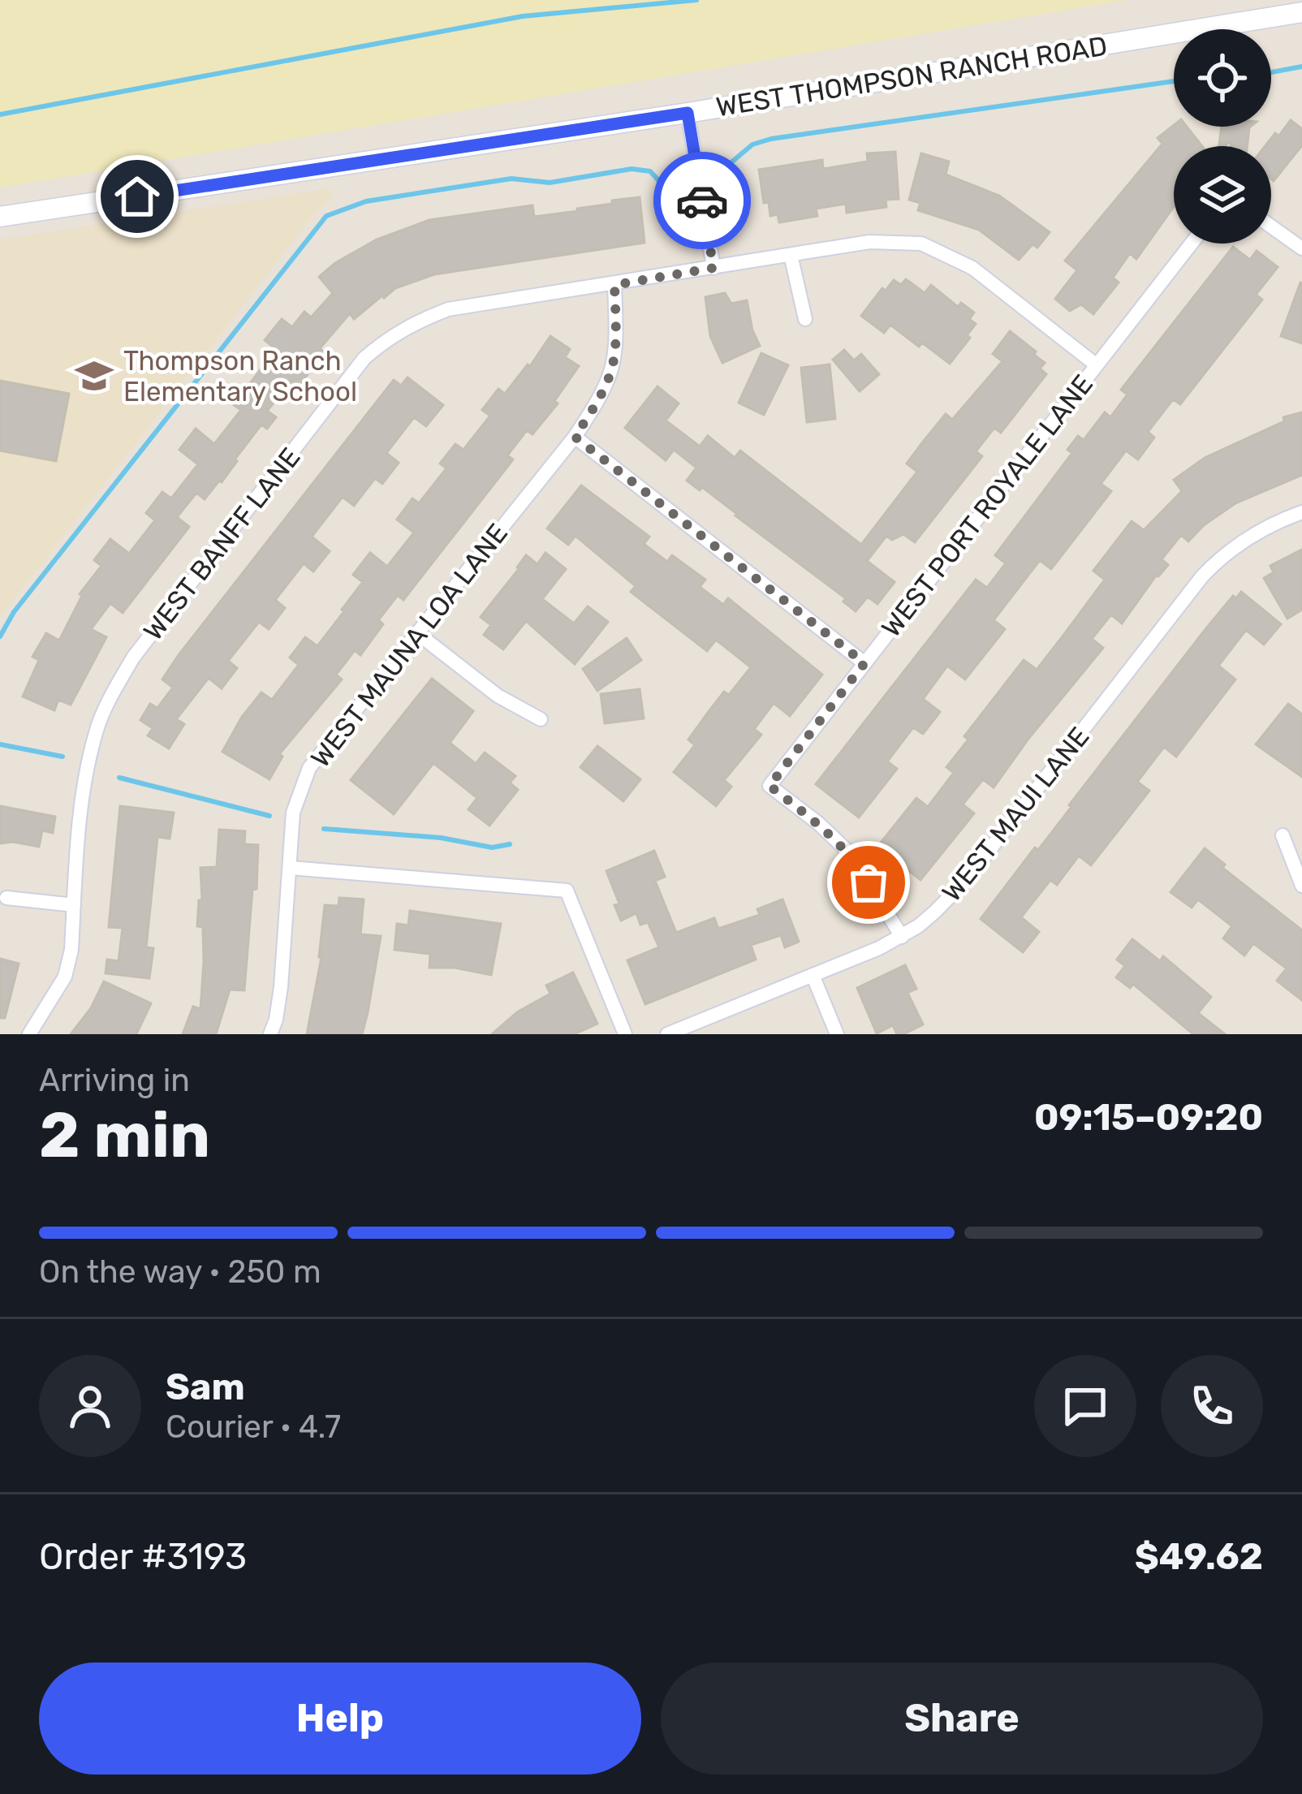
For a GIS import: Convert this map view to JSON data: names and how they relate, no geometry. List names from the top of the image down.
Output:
{
  "streets": {
    "main road": ["WEST THOMPSON RANCH ROAD"],
    "street": [
      "WEST PORT ROYALE LANE",
      "WEST BANFF LANE",
      "WEST MAUNA LOA LANE",
      "WEST MAUI LANE"
    ]
  },
  "crossings": [
    ["WEST PORT ROYALE LANE", "WEST BANFF LANE"],
    ["WEST PORT ROYALE LANE", "WEST MAUI LANE"],
    ["WEST BANFF LANE", "WEST MAUNA LOA LANE"]
  ],
  "places": {
    "school or university": ["Thompson Ranch Elementary School"]
  },
  "page": {
    "heading": ["2 min", "Arriving in", "09:15–09:20"],
    "panel": [
      "Sam",
      "Courier · 4.7",
      "Order #3193",
      "$49.62"
    ],
    "bar": "On the way · 250 m",
    "buttons": ["Help", "Share"]
  }
}
